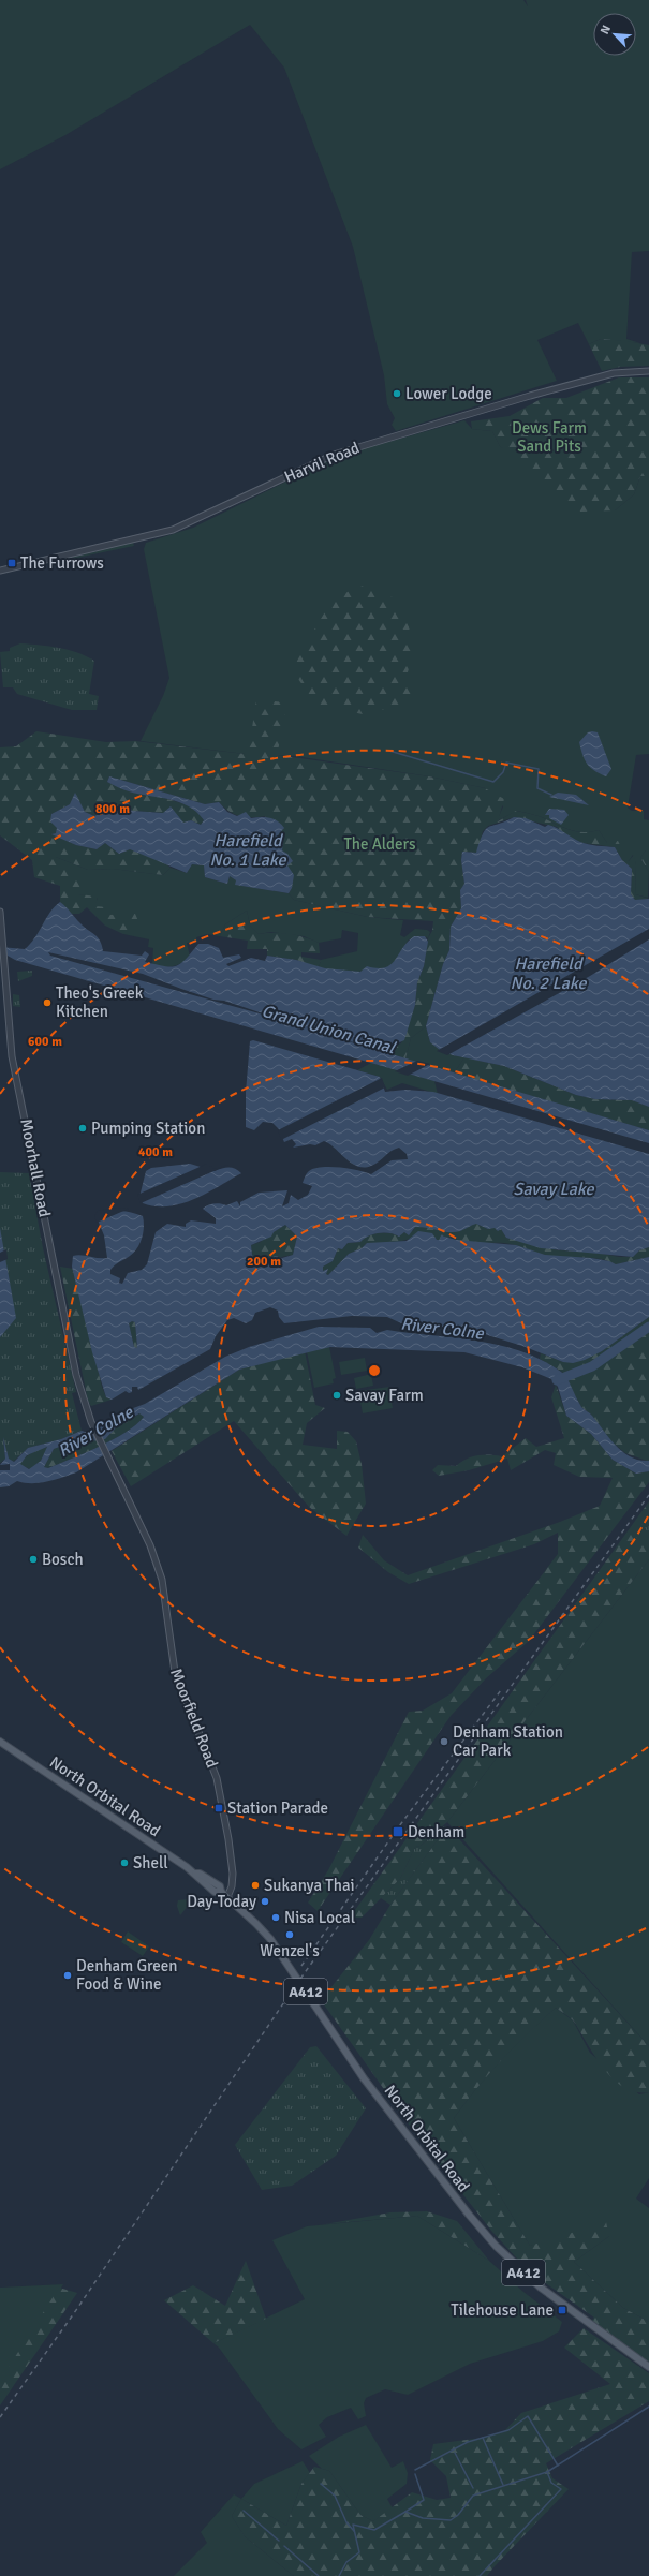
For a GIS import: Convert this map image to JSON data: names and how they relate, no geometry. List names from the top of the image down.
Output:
{
  "streets": {
    "main road": ["North Orbital Road", "A412"],
    "street": ["Harvil Road", "Moorhall Road", "Moorfield Road"]
  },
  "crossings": [
    ["Moorhall Road", "Moorfield Road"],
    ["Moorfield Road", "North Orbital Road"]
  ],
  "water": [
    "Harefield No. 1 Lake",
    "Harefield No. 2 Lake",
    "Grand Union Canal",
    "Savay Lake",
    "River Colne"
  ],
  "parks": ["Dews Farm Sand Pits", "The Alders"],
  "places": {
    "other": [
      "Lower Lodge",
      "Theo's Greek Kitchen",
      "Pumping Station",
      "Savay Farm",
      "Bosch",
      "Denham Station Car Park",
      "Shell",
      "Sukanya Thai",
      "Day-Today",
      "Nisa Local",
      "Wenzel's",
      "Denham Green Food & Wine"
    ],
    "transit": [
      "The Furrows",
      "Station Parade",
      "Denham",
      "Tilehouse Lane"
    ]
  },
  "north": "top left",
  "rings": [
    "800 m",
    "600 m",
    "400 m",
    "200 m"
  ]
}
